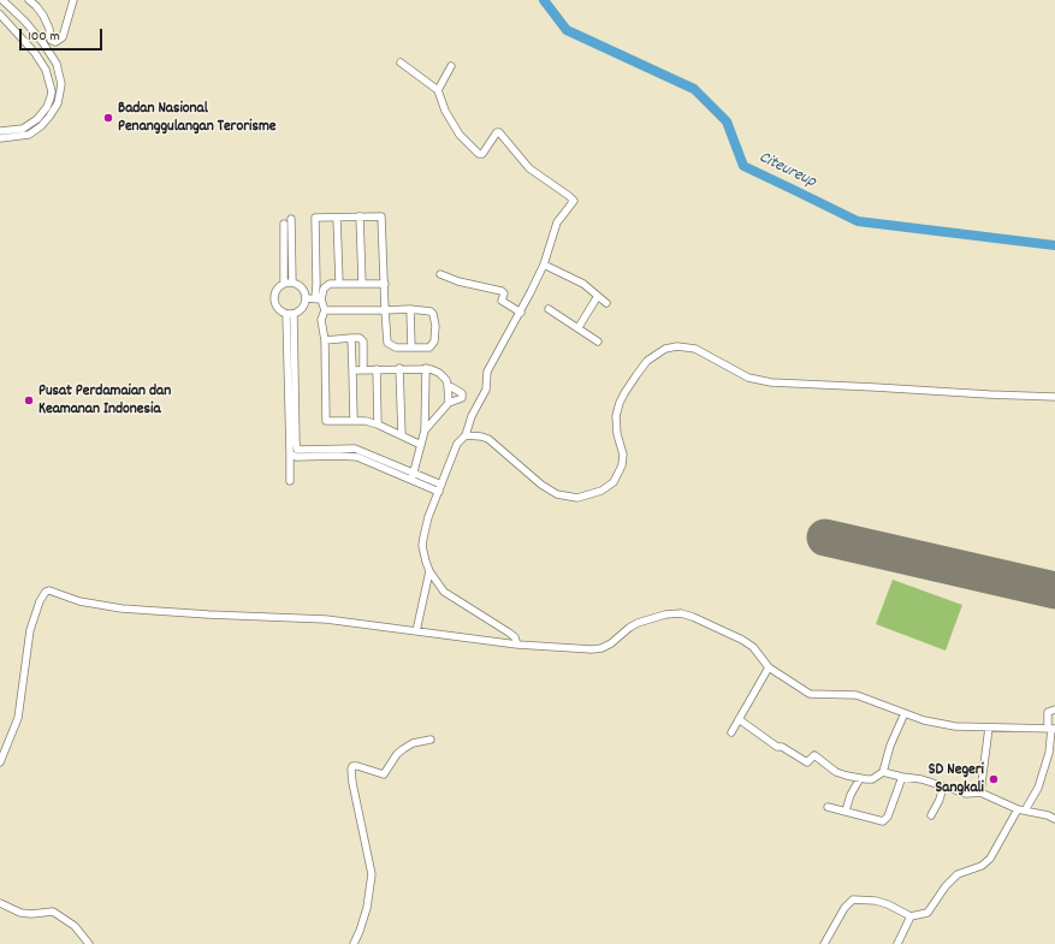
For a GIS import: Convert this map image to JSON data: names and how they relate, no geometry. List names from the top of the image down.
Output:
{
  "water": ["Citeureup"],
  "places": ["Badan Nasional Penanggulangan Terorisme", "Pusat Perdamaian dan Keamanan Indonesia", "SD Negeri Sangkali"],
  "scale_bar": "100 m"
}
